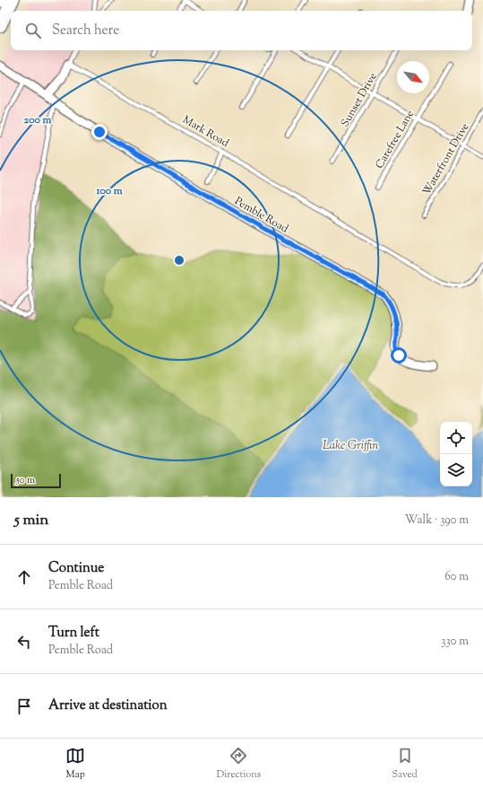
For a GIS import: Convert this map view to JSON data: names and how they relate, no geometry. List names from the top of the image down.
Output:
{
  "streets": {
    "street": ["Pemble Road"],
    "lane": [
      "Sunset Drive",
      "Mark Road",
      "Carefree Lane",
      "Waterfront Drive"
    ]
  },
  "water": ["Lake Griffin"],
  "scale_bar": "50 m",
  "north": "bottom right",
  "page": {
    "search": "Search here",
    "scale": "50 m",
    "heading": ["5 min", "Walk · 390 m"],
    "list": [
      ["Continue", "Pemble Road", "60 m"],
      ["Turn left", "Pemble Road", "330 m"],
      "Arrive at destination"
    ],
    "nav": ["Map", "Directions", "Saved"]
  },
  "rings": ["200 m", "100 m"]
}
